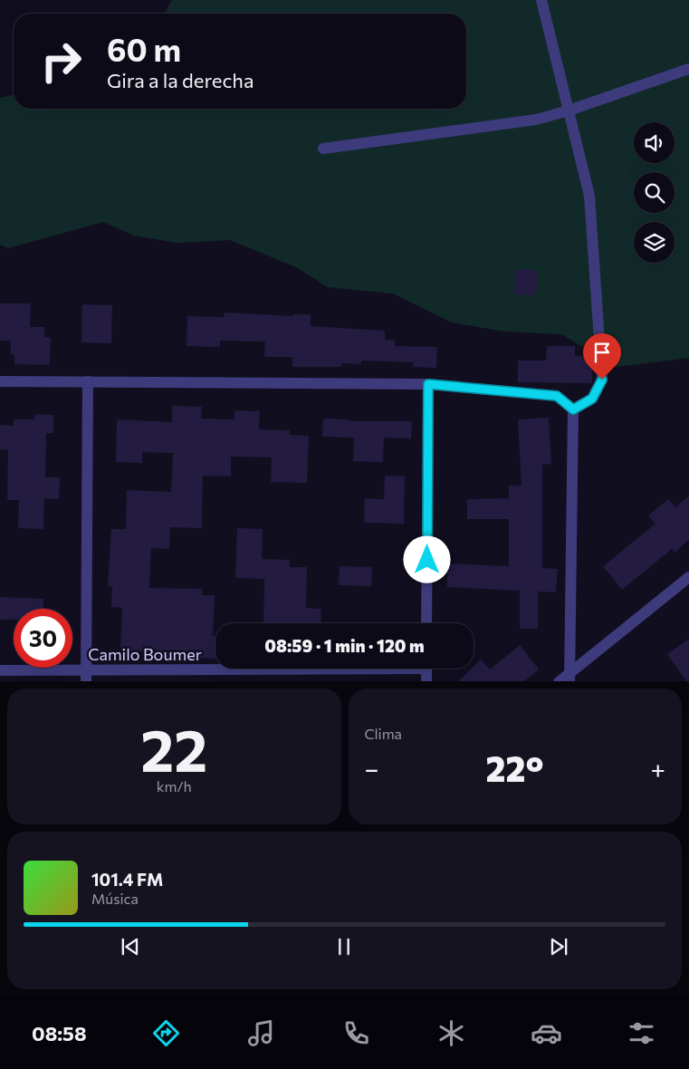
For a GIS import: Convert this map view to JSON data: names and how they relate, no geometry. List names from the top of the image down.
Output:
{
  "streets": {
    "street": ["Camilo Boumer"]
  },
  "page": {
    "turn": ["60 m", "Gira a la derecha"],
    "limit": "30",
    "trip": "08:59 · 1 min · 120 m",
    "tile": [
      ["22", "km/h"],
      "Clima"
    ],
    "heat": ["−", "22°", "+"],
    "song": ["101.4 FM", "Música"],
    "tabs": "08:58"
  }
}
